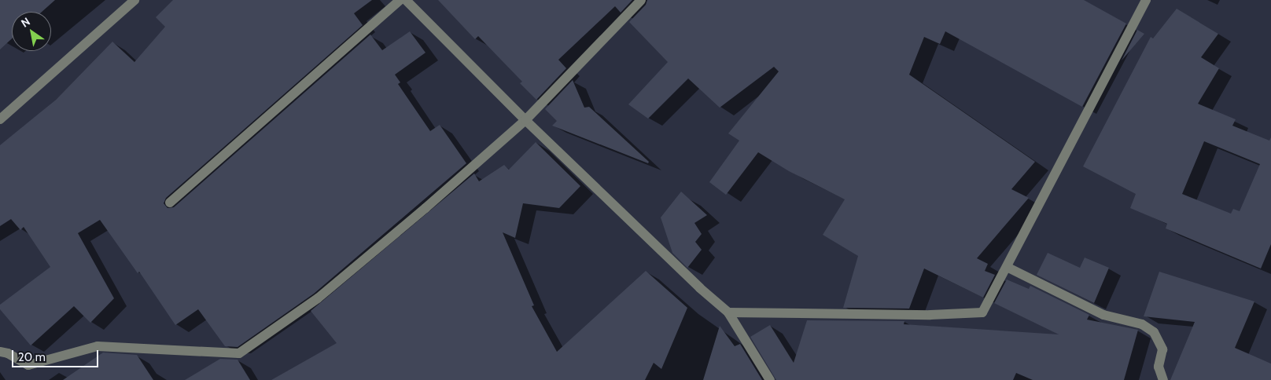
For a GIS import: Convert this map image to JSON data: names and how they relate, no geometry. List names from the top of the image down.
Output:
{
  "scale_bar": "20 m",
  "north": "top left"
}
